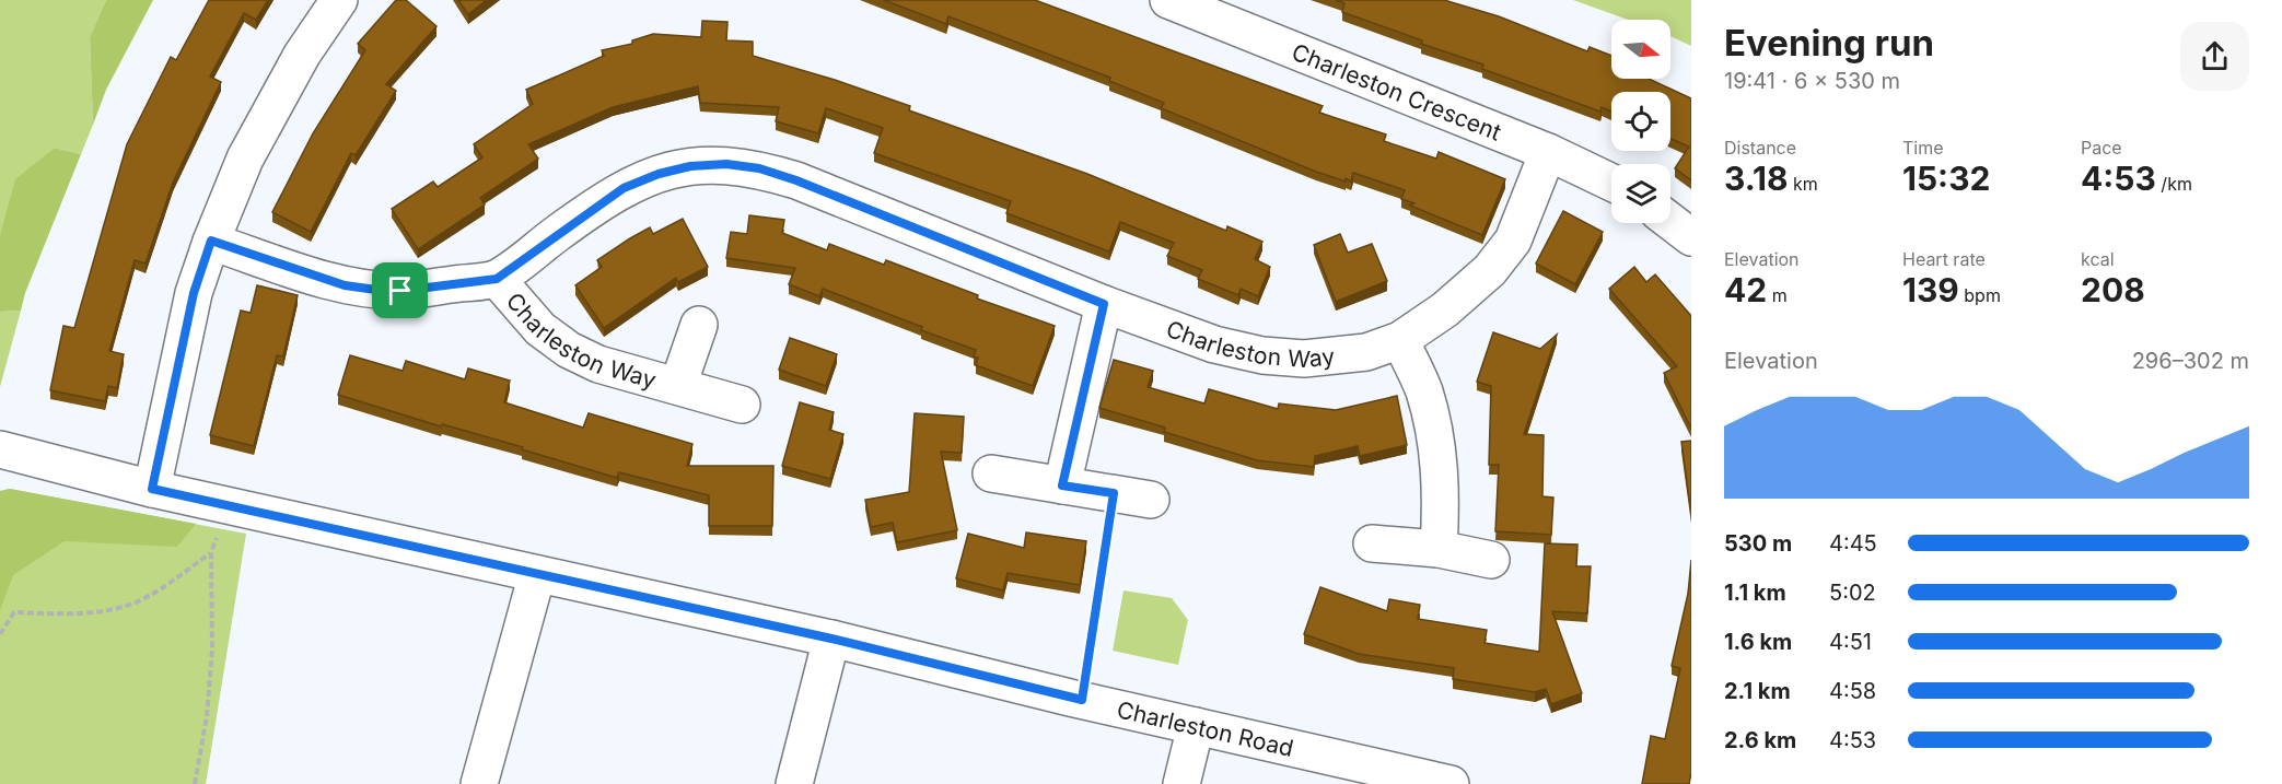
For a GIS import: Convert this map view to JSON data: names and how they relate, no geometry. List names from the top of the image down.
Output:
{
  "streets": {
    "street": ["Charleston Crescent", "Charleston Way", "Charleston Road"]
  },
  "crossings": [
    ["Charleston Crescent", "Charleston Way"]
  ],
  "north": "right",
  "page": {
    "heading": ["Evening run", "19:41 · 6 × 530 m"],
    "stats": [
      ["Distance", "3.18 km"],
      ["Time", "15:32"],
      ["Pace", "4:53 /km"],
      ["Elevation", "42 m"],
      ["Heart rate", "139 bpm"],
      ["kcal", "208"]
    ],
    "chart": ["Elevation", "296–302 m"],
    "list": [
      {
        "name": "530 m",
        "note": "4:45"
      },
      {
        "name": "1.1 km",
        "note": "5:02"
      },
      {
        "name": "1.6 km",
        "note": "4:51"
      },
      {
        "name": "2.1 km",
        "note": "4:58"
      },
      {
        "name": "2.6 km",
        "note": "4:53"
      }
    ]
  }
}
